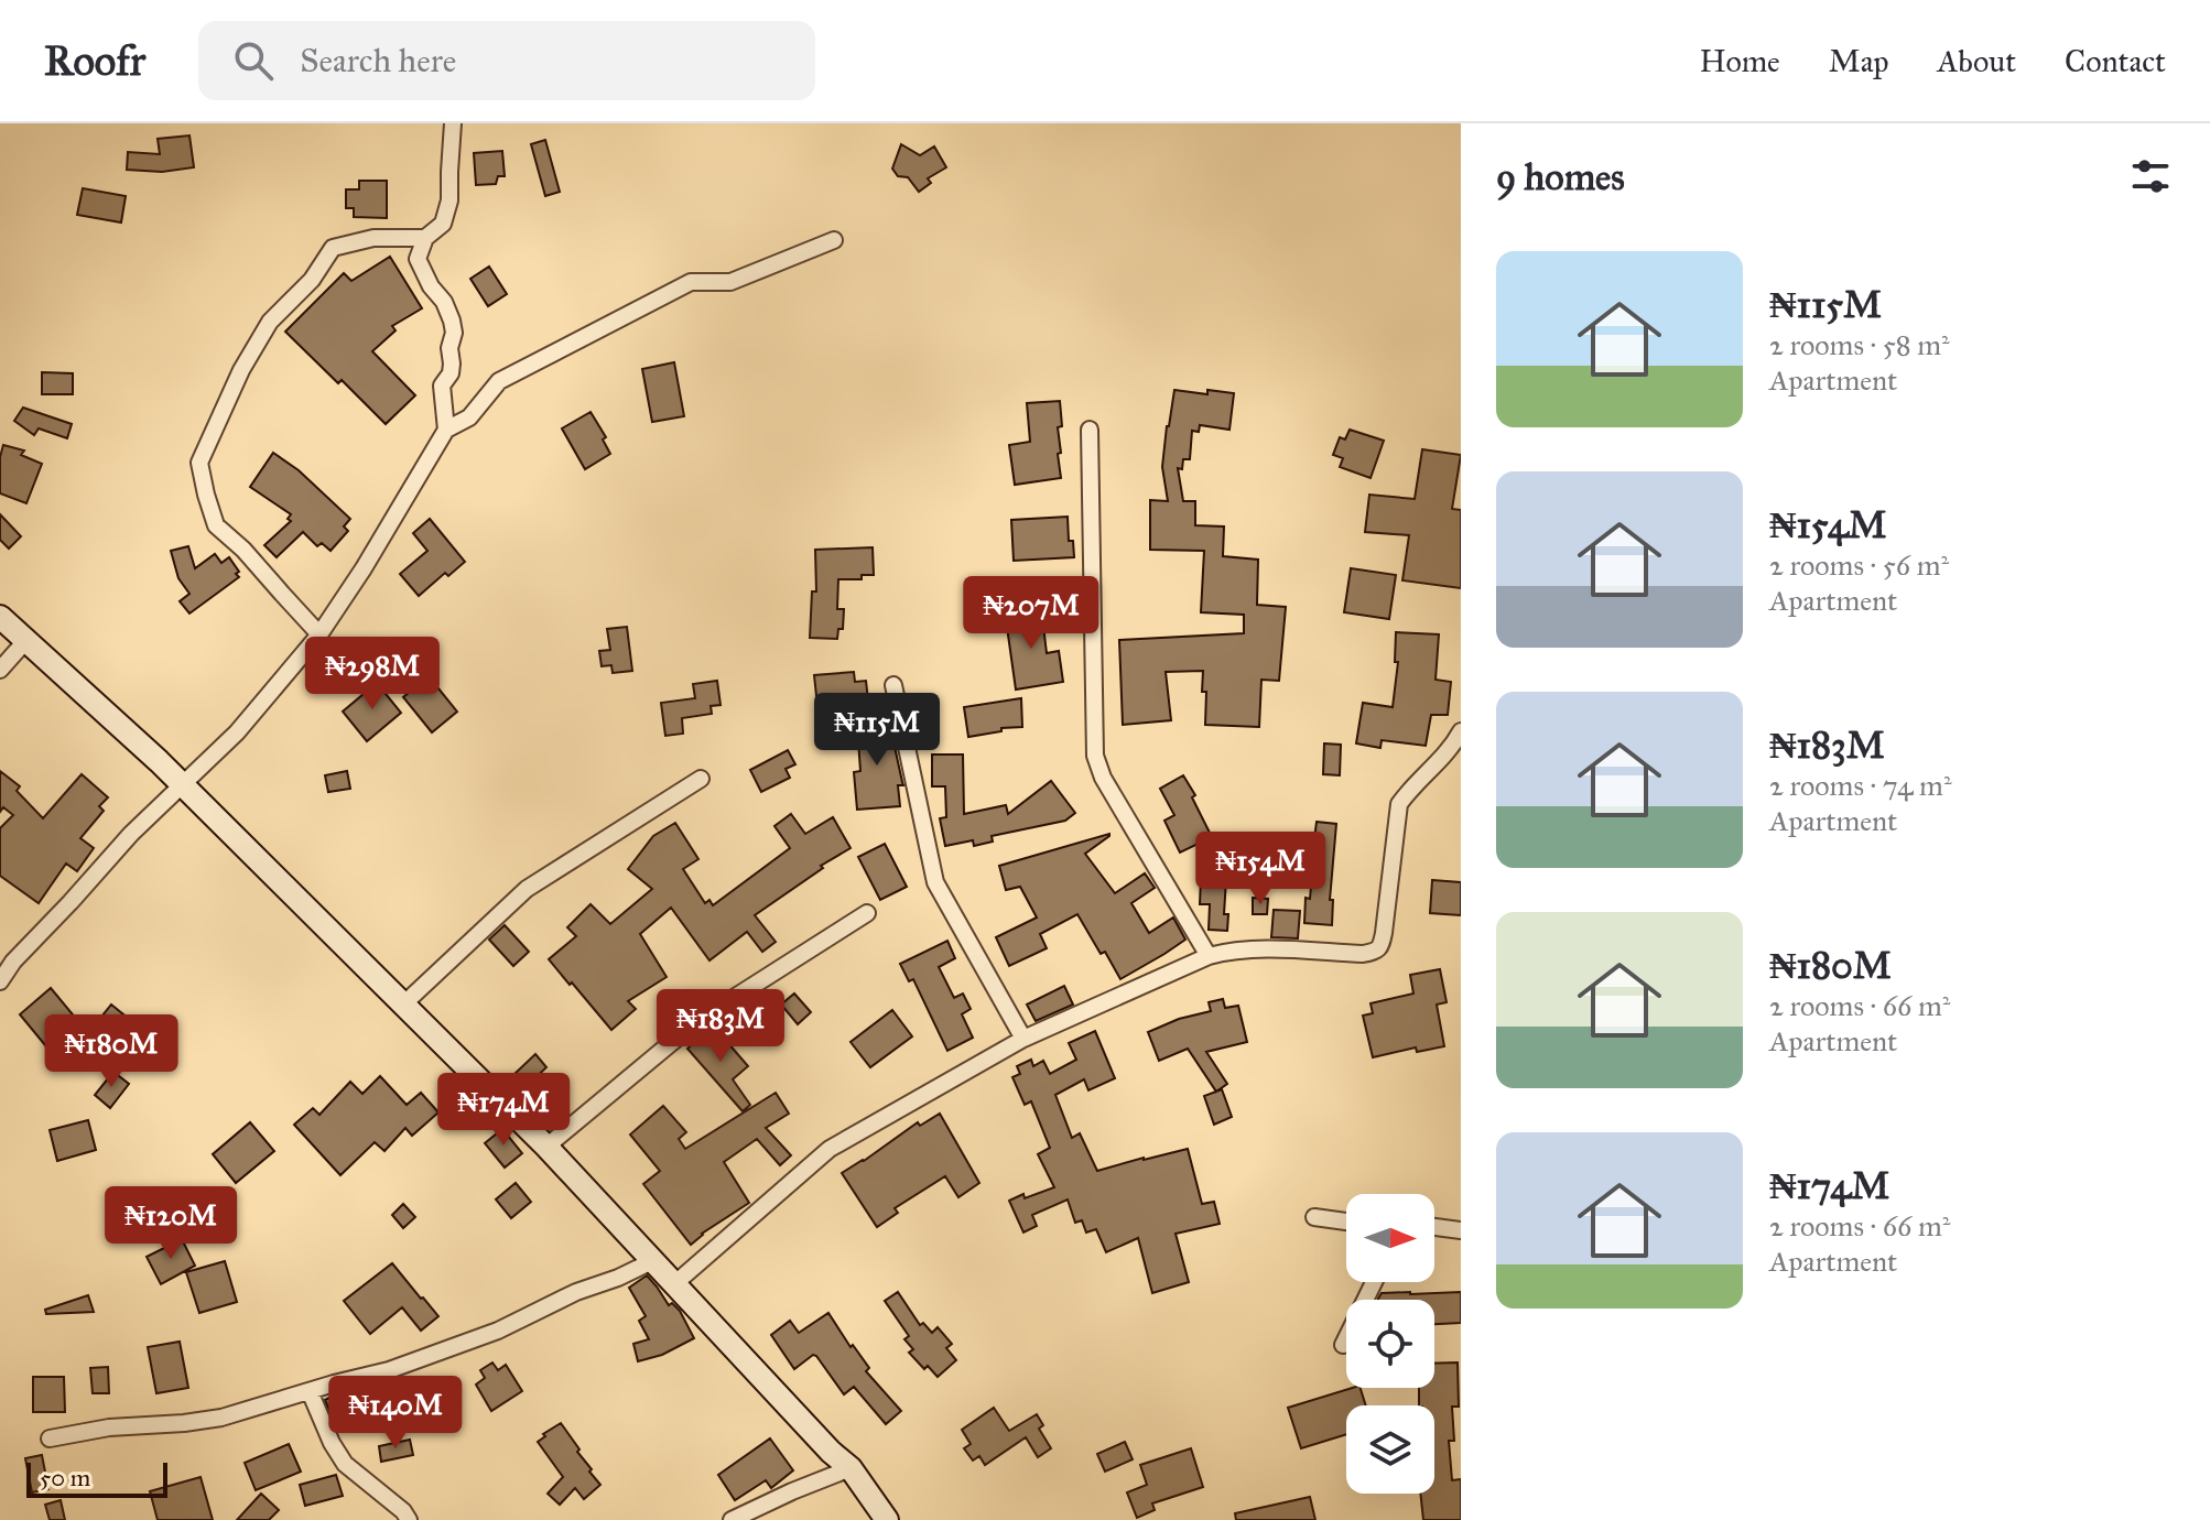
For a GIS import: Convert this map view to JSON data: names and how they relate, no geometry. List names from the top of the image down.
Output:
{
  "scale_bar": "50 m",
  "north": "right",
  "page": {
    "header": "Roofr",
    "search": "Search here",
    "nav": [
      "Home",
      "Map",
      "About",
      "Contact"
    ],
    "heading": "9 homes",
    "list": [
      {
        "name": "₦115M",
        "note": "2 rooms · 58 m² · Apartment"
      },
      {
        "name": "₦154M",
        "note": "2 rooms · 56 m² · Apartment"
      },
      {
        "name": "₦183M",
        "note": "2 rooms · 74 m² · Apartment"
      },
      {
        "name": "₦180M",
        "note": "2 rooms · 66 m² · Apartment"
      },
      {
        "name": "₦174M",
        "note": "2 rooms · 66 m² · Apartment"
      }
    ],
    "price": [
      "₦207M",
      "₦298M",
      "₦115M",
      "₦154M",
      "₦183M",
      "₦180M",
      "₦174M",
      "₦120M",
      "₦140M"
    ],
    "scale": "50 m"
  }
}
